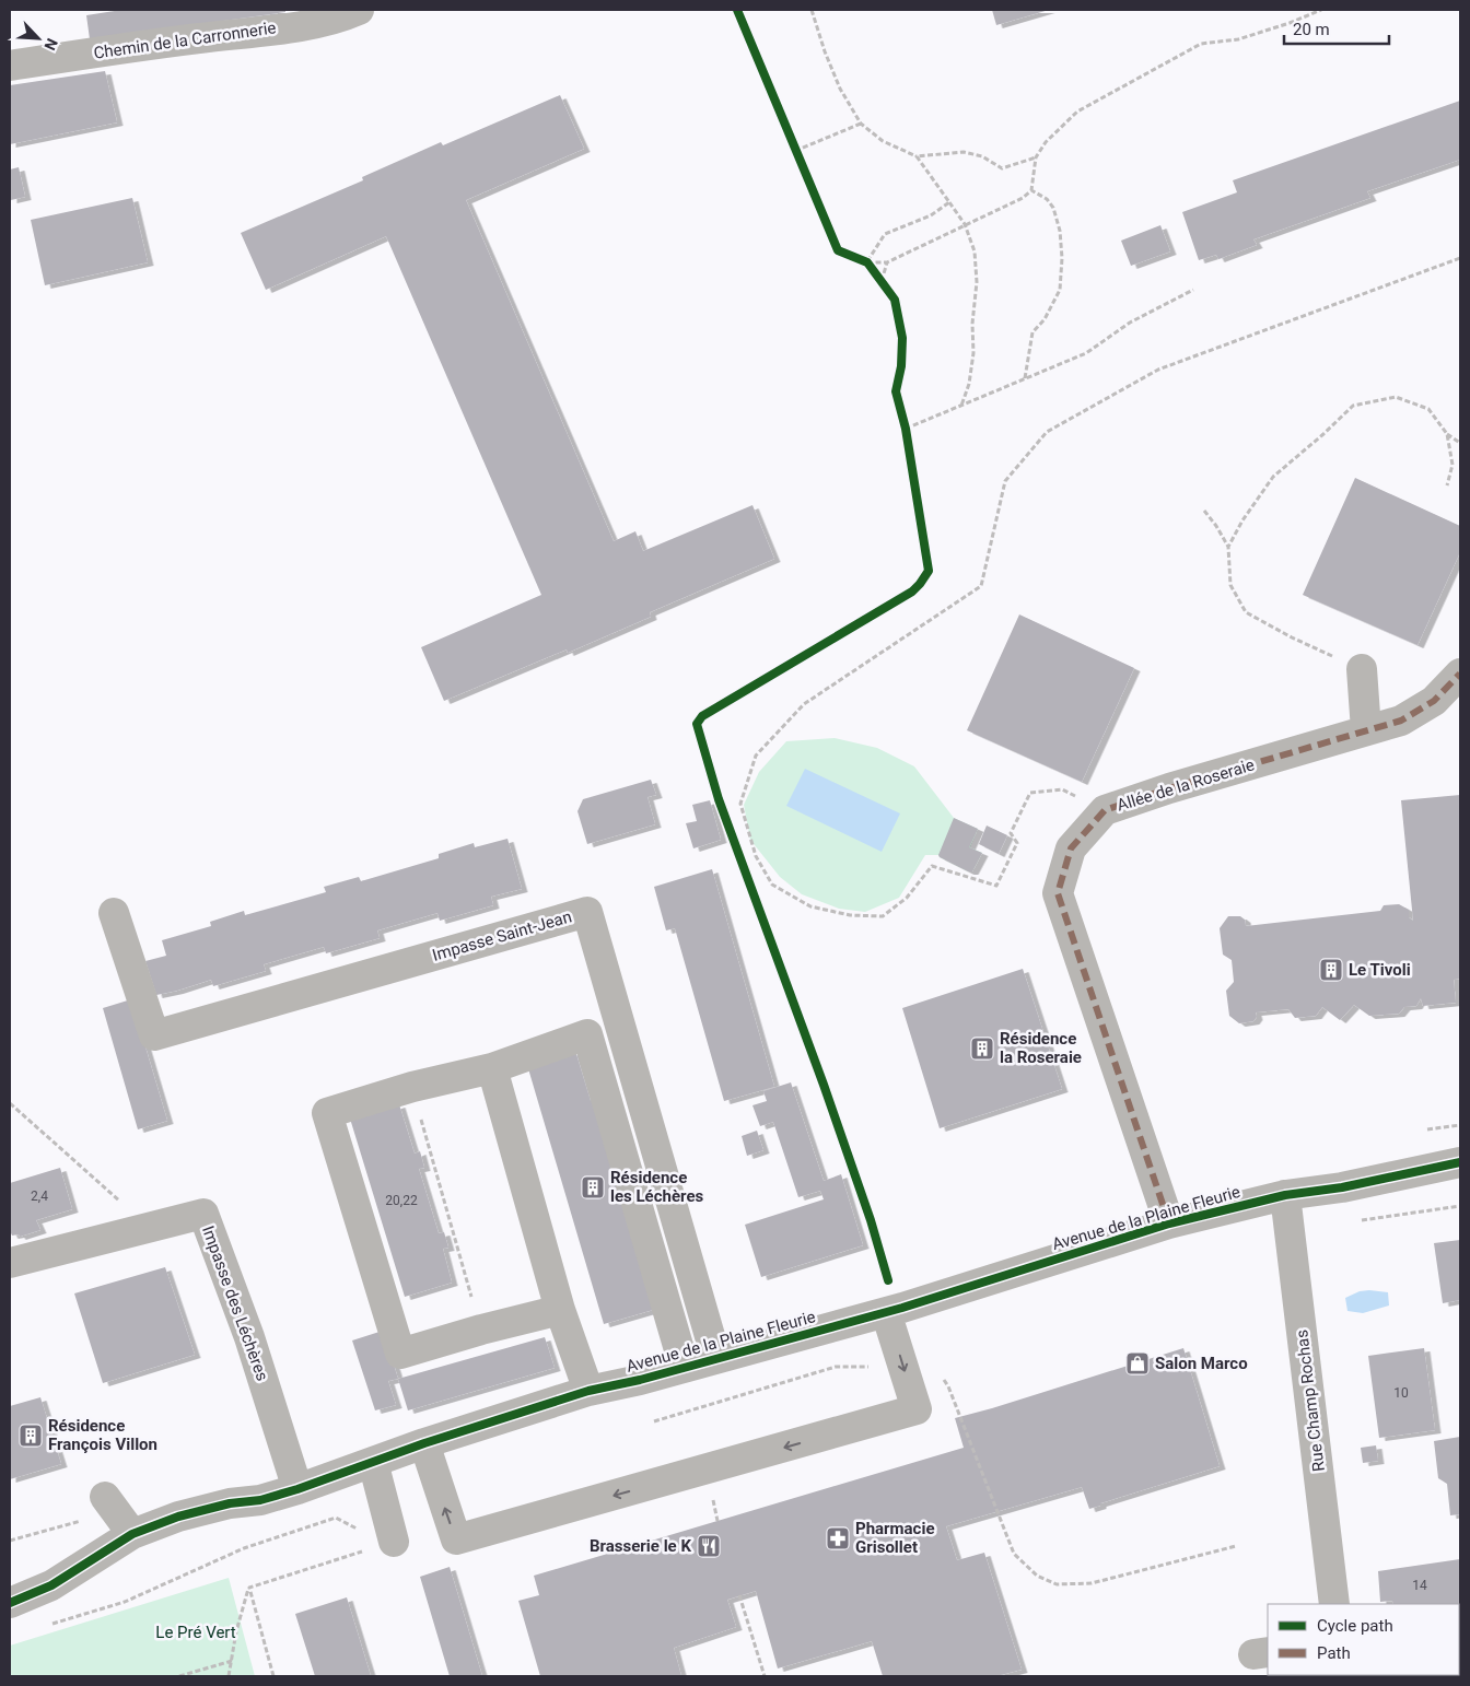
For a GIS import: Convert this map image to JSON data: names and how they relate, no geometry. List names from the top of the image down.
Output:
{
  "streets": {
    "street": [
      "Chemin de la Carronnerie",
      "Allée de la Roseraie",
      "Impasse Saint-Jean",
      "Avenue de la Plaine Fleurie",
      "Impasse des Léchères",
      "Rue Champ Rochas"
    ]
  },
  "crossings": [
    ["Allée de la Roseraie", "Avenue de la Plaine Fleurie"],
    ["Impasse Saint-Jean", "Avenue de la Plaine Fleurie"],
    ["Avenue de la Plaine Fleurie", "Impasse des Léchères"],
    ["Avenue de la Plaine Fleurie", "Rue Champ Rochas"]
  ],
  "parks": ["Le Pré Vert"],
  "places": {
    "building": [
      "Le Tivoli",
      "Résidence la Roseraie",
      "Résidence les Léchères",
      "Résidence François Villon"
    ],
    "shop": ["Salon Marco"],
    "pharmacy": ["Pharmacie Grisollet"],
    "restaurant": ["Brasserie le K"]
  },
  "house_numbers": [
    "2,4",
    "20,22",
    "10",
    "14"
  ],
  "legend": ["Cycle path", "Path"],
  "scale_bar": "20 m",
  "north": "bottom right"
}
